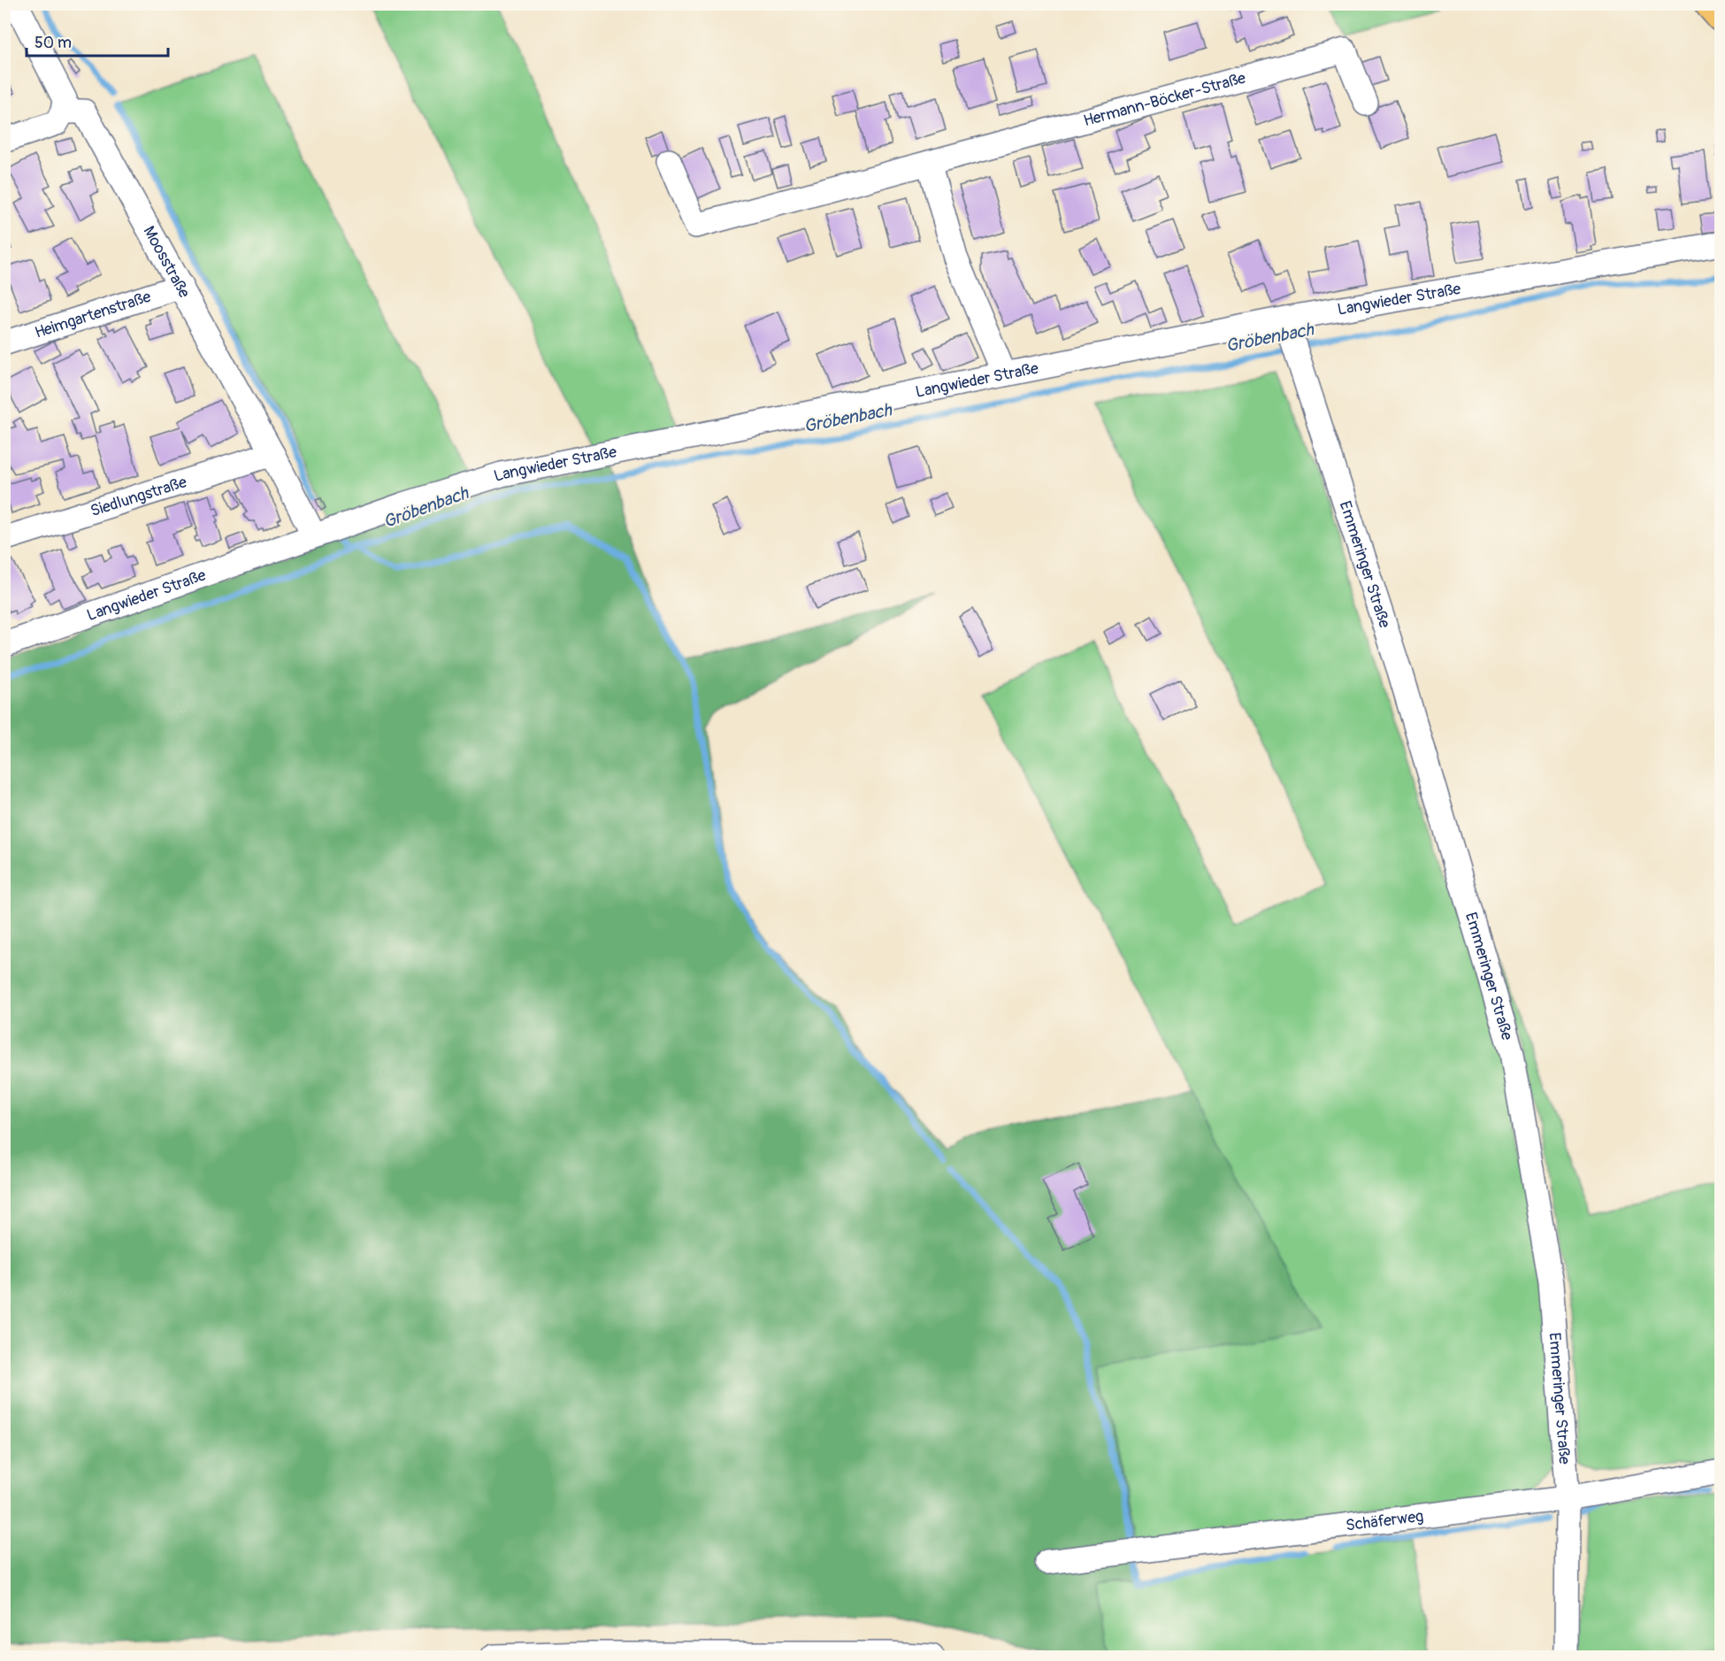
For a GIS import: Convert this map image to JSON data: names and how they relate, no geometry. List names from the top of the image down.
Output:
{
  "streets": {
    "street": [
      "Hermann-Böcker-Straße",
      "Moosstraße",
      "Langwieder Straße",
      "Heimgartenstraße",
      "Siedlungstraße",
      "Emmeringer Straße",
      "Schäferweg"
    ]
  },
  "crossings": [
    ["Moosstraße", "Langwieder Straße"],
    ["Moosstraße", "Heimgartenstraße"],
    ["Moosstraße", "Siedlungstraße"],
    ["Langwieder Straße", "Emmeringer Straße"],
    ["Emmeringer Straße", "Schäferweg"]
  ],
  "water": ["Gröbenbach"],
  "scale_bar": "50 m"
}
